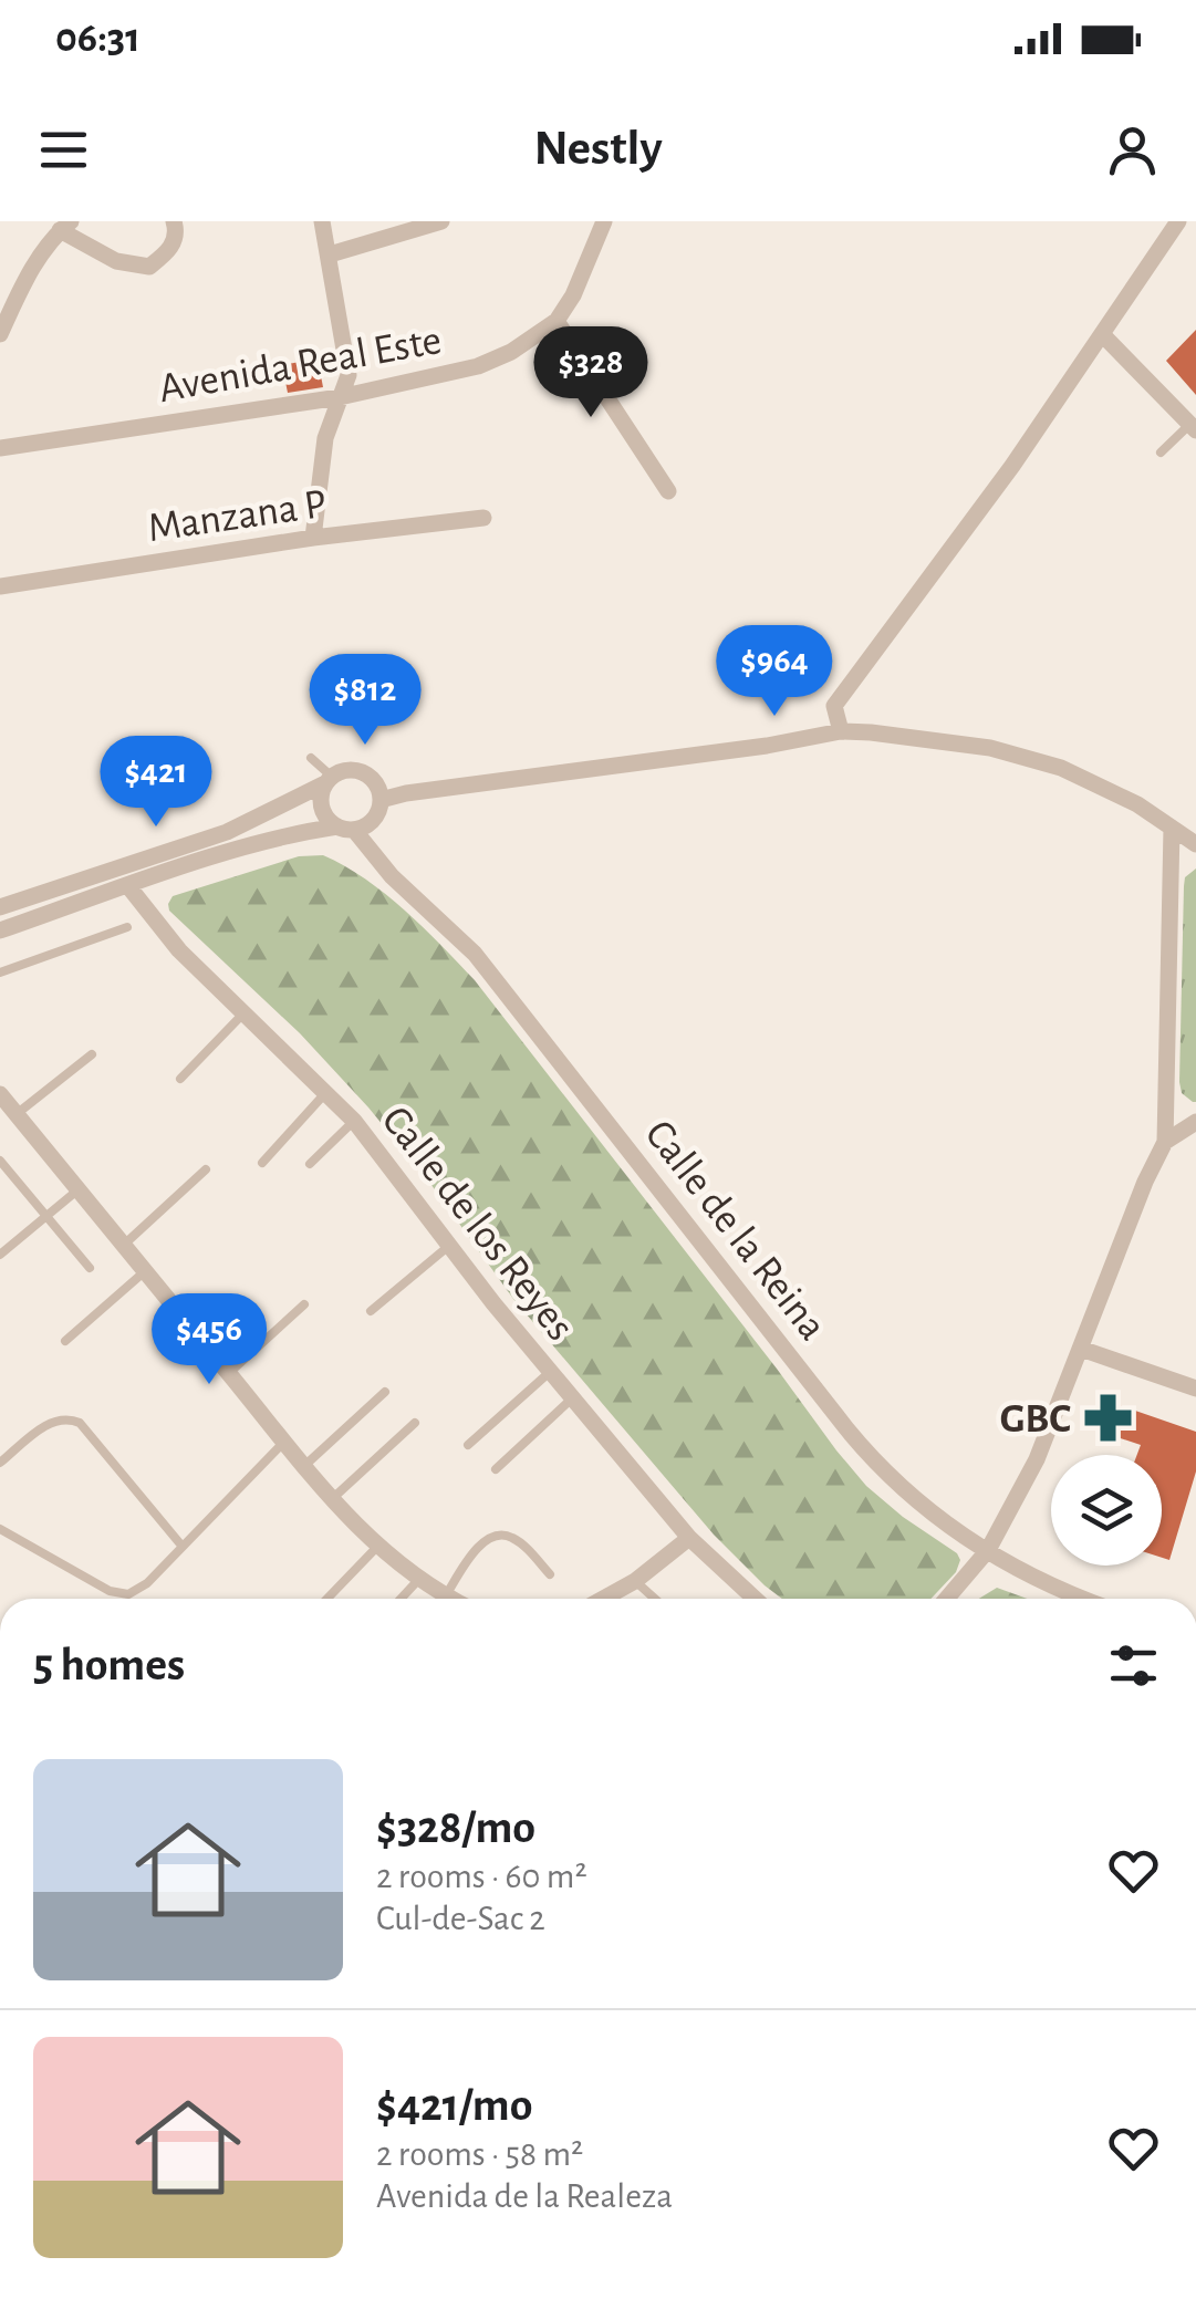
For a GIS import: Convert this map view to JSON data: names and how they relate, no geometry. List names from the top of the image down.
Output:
{
  "streets": {
    "street": [
      "Avenida Real Este",
      "Manzana P",
      "Calle de los Reyes",
      "Calle de la Reina"
    ]
  },
  "places": {
    "pharmacy": ["GBC"]
  },
  "page": {
    "status": "06:31",
    "header": "Nestly",
    "price": [
      "$328",
      "$964",
      "$812",
      "$421",
      "$456"
    ],
    "heading": "5 homes",
    "list": [
      {
        "name": "$328/mo",
        "note": "2 rooms · 60 m² · Cul-de-Sac 2"
      },
      {
        "name": "$421/mo",
        "note": "2 rooms · 58 m² · Avenida de la Realeza"
      }
    ]
  }
}
